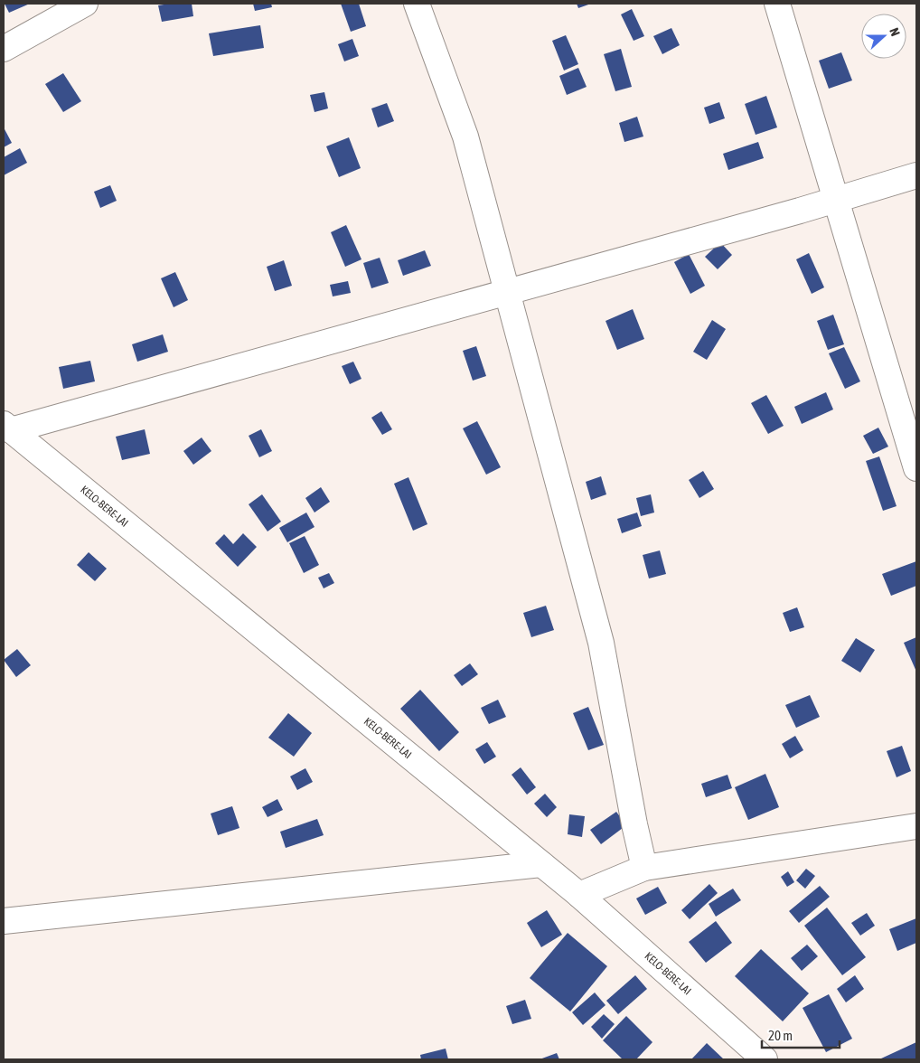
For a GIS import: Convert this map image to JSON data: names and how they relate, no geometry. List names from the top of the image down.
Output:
{
  "streets": {
    "street": ["KELO-BERE-LAI"]
  },
  "scale_bar": "20 m",
  "north": "right"
}
